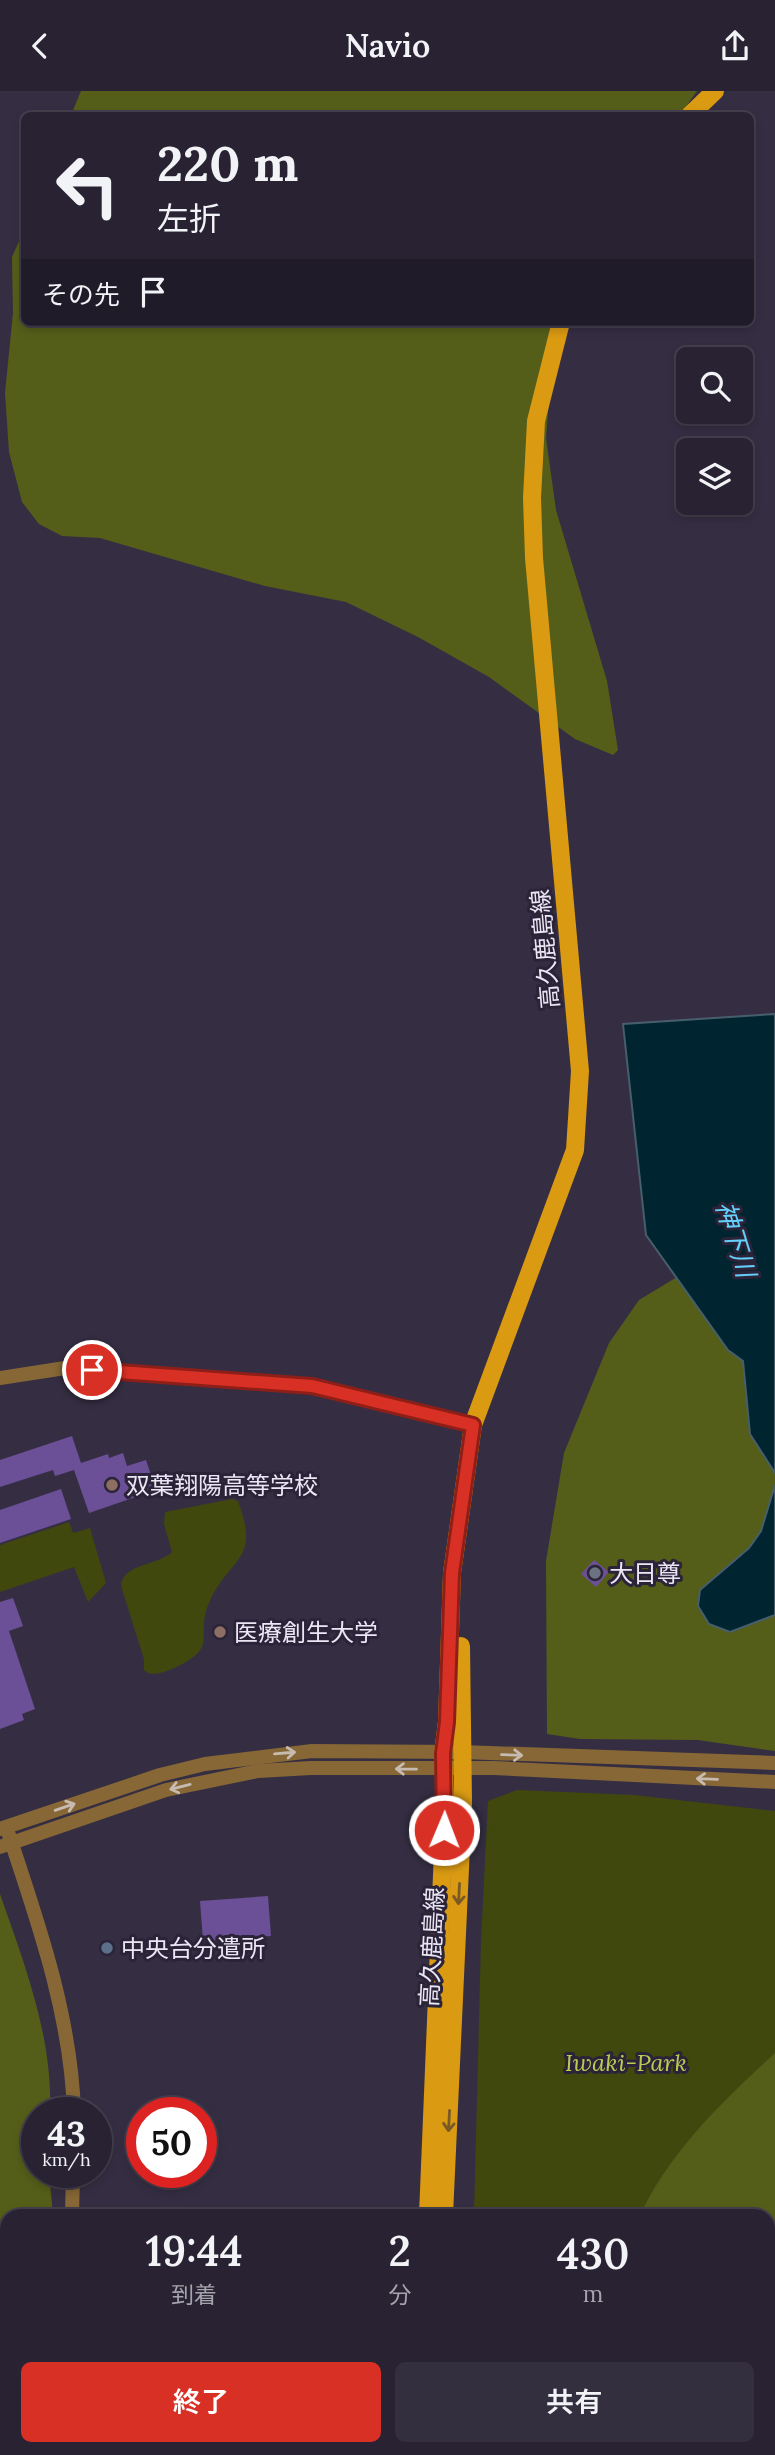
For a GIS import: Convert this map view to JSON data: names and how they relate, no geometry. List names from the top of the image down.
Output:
{
  "streets": {
    "main road": ["高久鹿島線"]
  },
  "water": ["神下川"],
  "parks": ["Iwaki-Park"],
  "places": [
    "双葉翔陽高等学校",
    "大日尊",
    "医療創生大学",
    "中央台分遣所"
  ],
  "page": {
    "header": "Navio",
    "turn": ["220 m", "左折"],
    "then": "その先",
    "speed": "43 km/h",
    "limit": "50",
    "eta": [
      "19:44",
      "到着",
      "2",
      "分",
      "430",
      "m"
    ],
    "buttons": ["終了", "共有"]
  }
}
